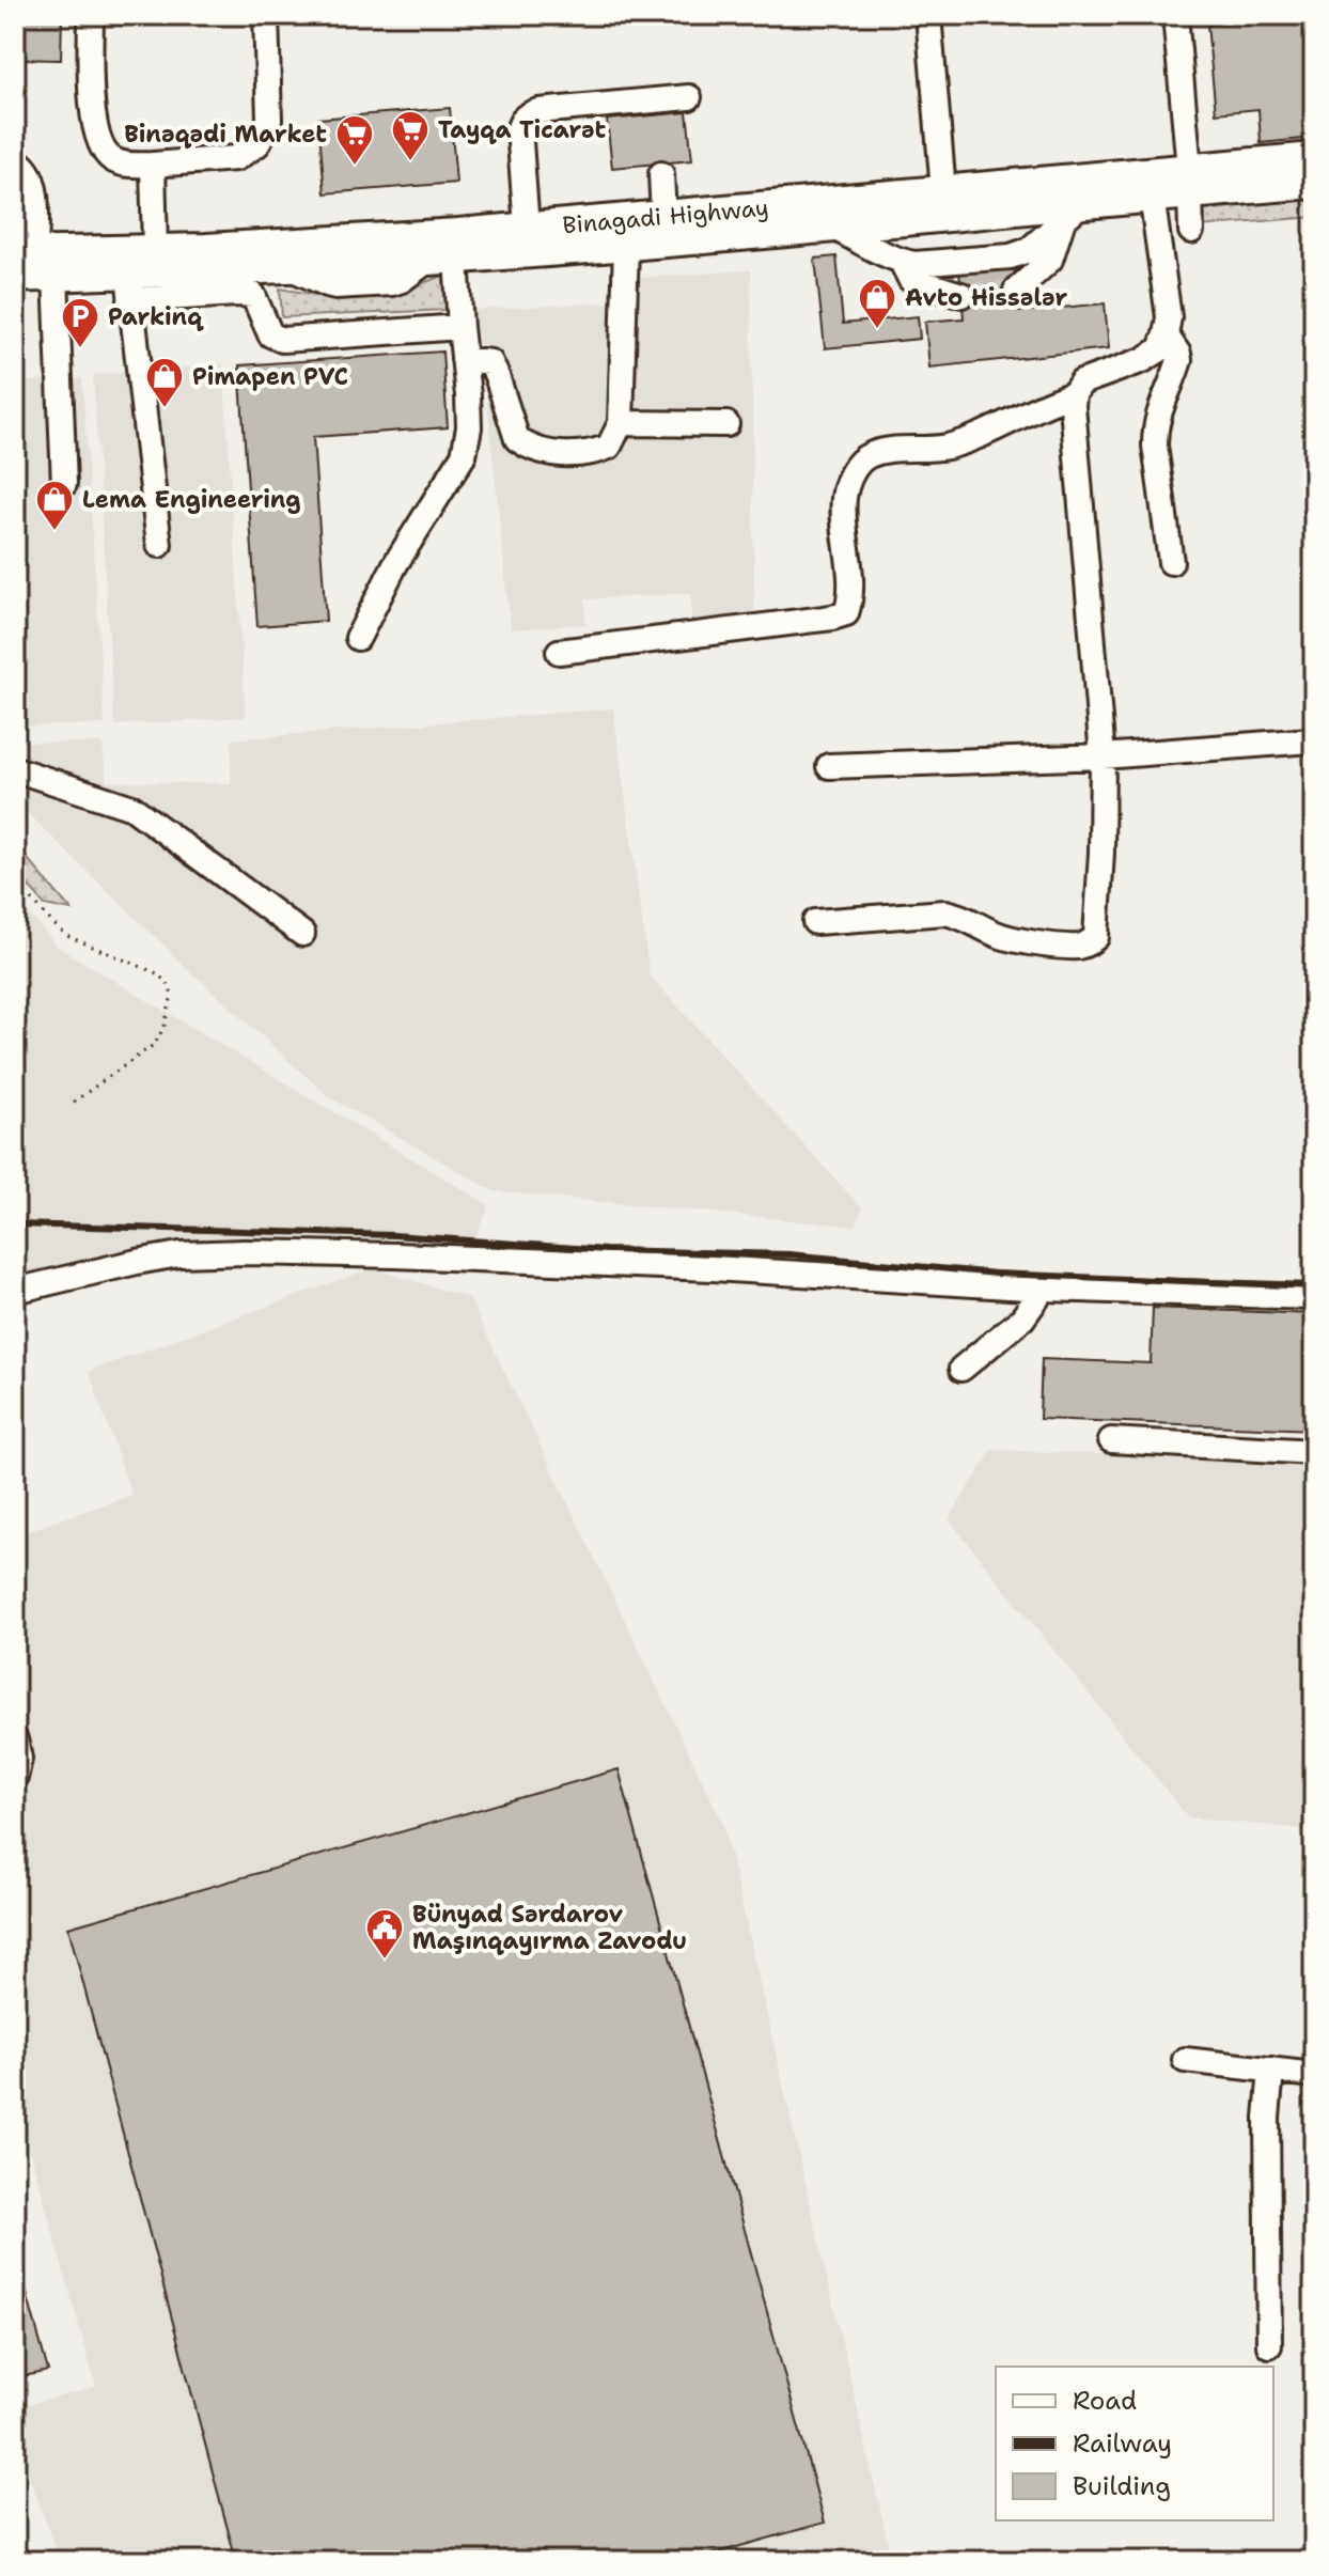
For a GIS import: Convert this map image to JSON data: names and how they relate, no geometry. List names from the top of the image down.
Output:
{
  "streets": {
    "main road": ["Binagadi Highway"]
  },
  "places": {
    "supermarket": ["Tayqa Ticarət", "Binəqədi Market"],
    "shop": ["Avto Hissələr", "Pimapen PVC", "Lema Engineering"],
    "parking": ["Parkinq"],
    "public building": ["Bünyad Sərdarov Maşınqayırma Zavodu"]
  },
  "legend": ["Road", "Railway", "Building"]
}
